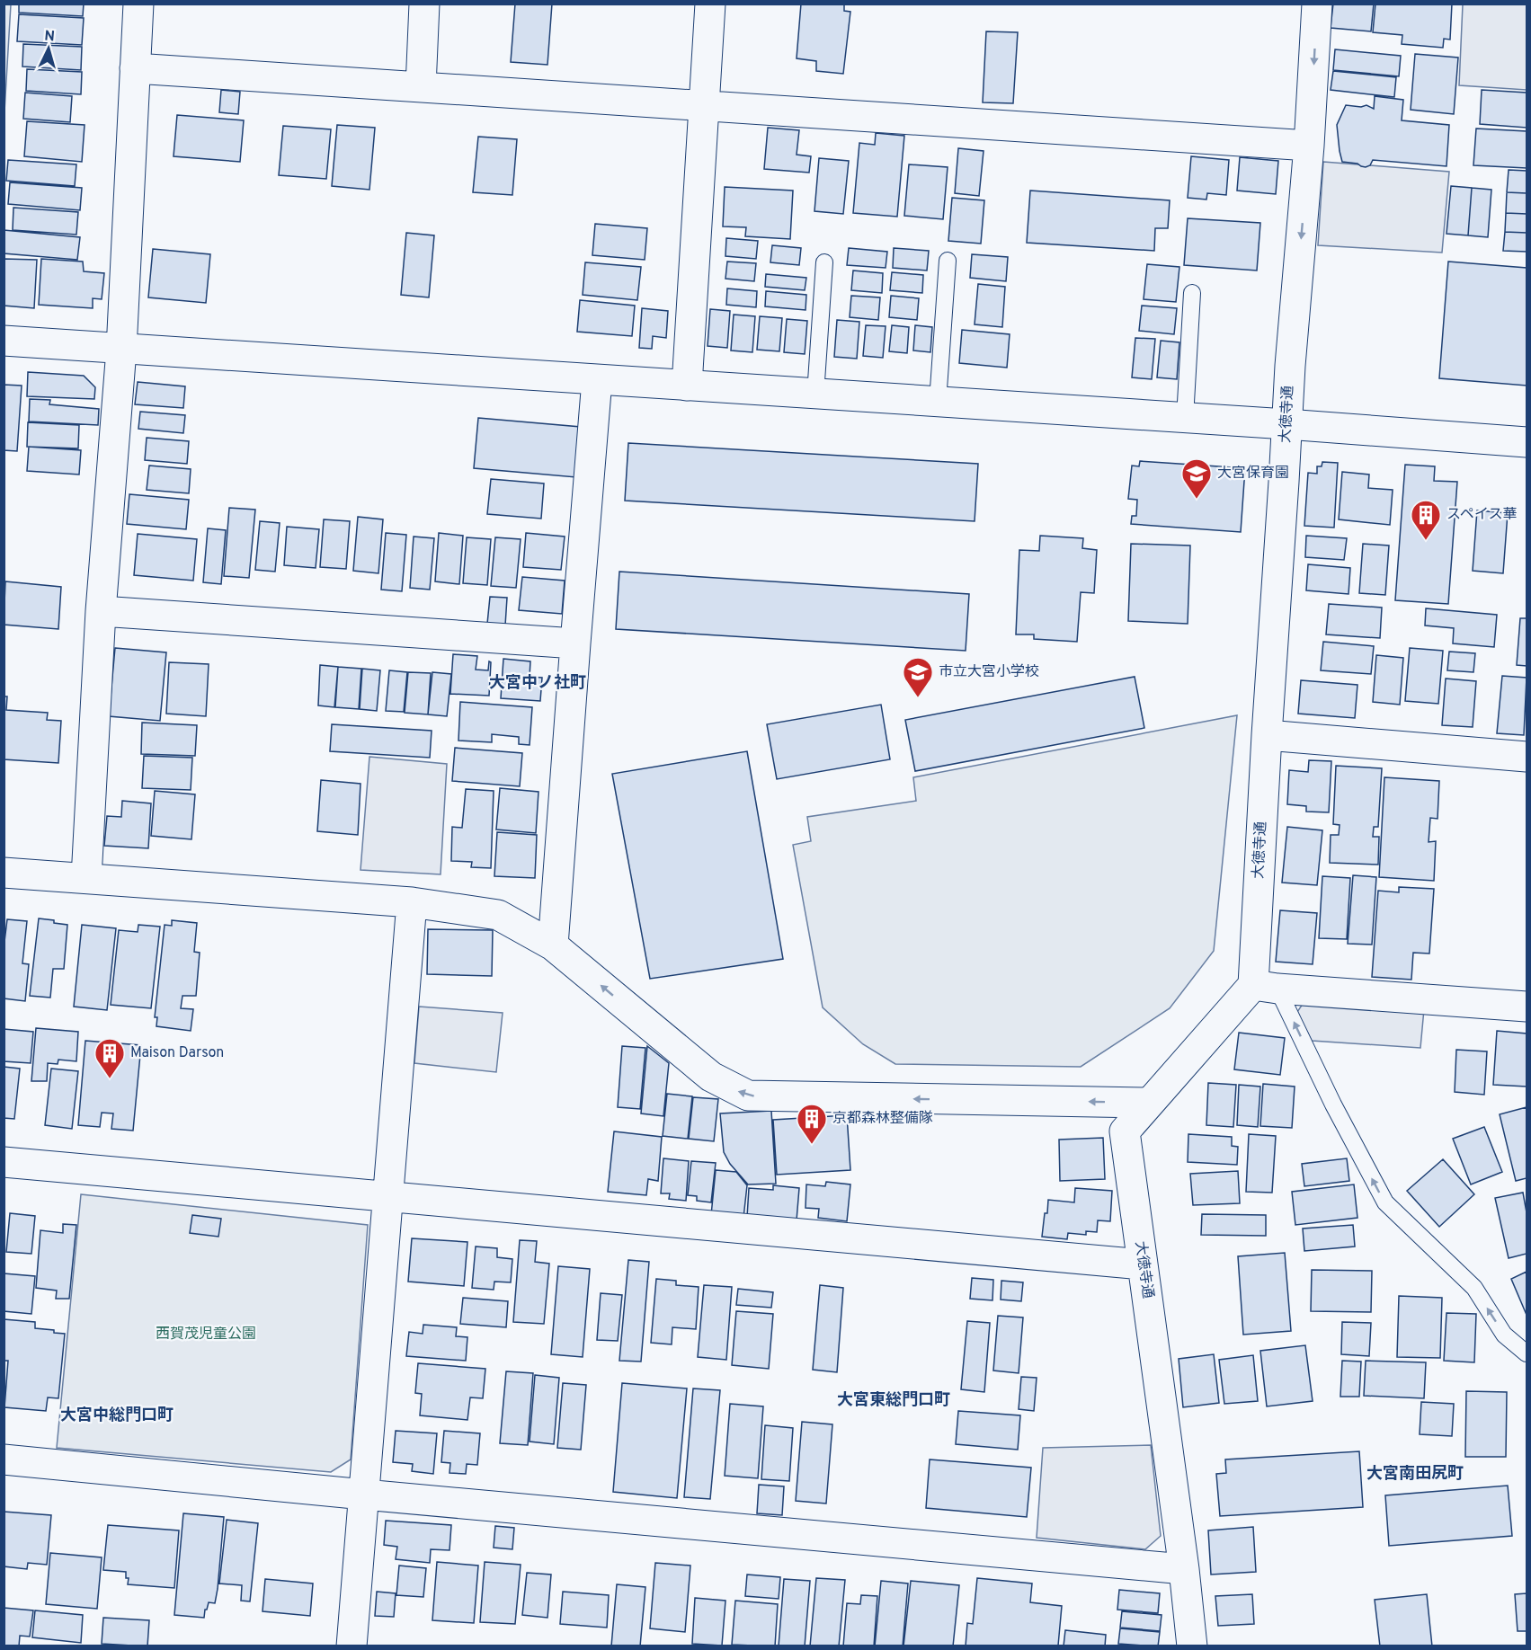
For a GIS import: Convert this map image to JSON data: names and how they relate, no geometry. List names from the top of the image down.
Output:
{
  "streets": {
    "street": ["大徳寺通"]
  },
  "districts": [
    "大宮中ノ社町",
    "大宮東総門口町",
    "大宮中総門口町",
    "大宮南田尻町"
  ],
  "parks": ["西賀茂児童公園"],
  "places": {
    "school or university": ["大宮保育園", "市立大宮小学校"],
    "building": ["スペイス華", "Maison Darson", "京都森林整備隊"]
  },
  "north": "top"
}
